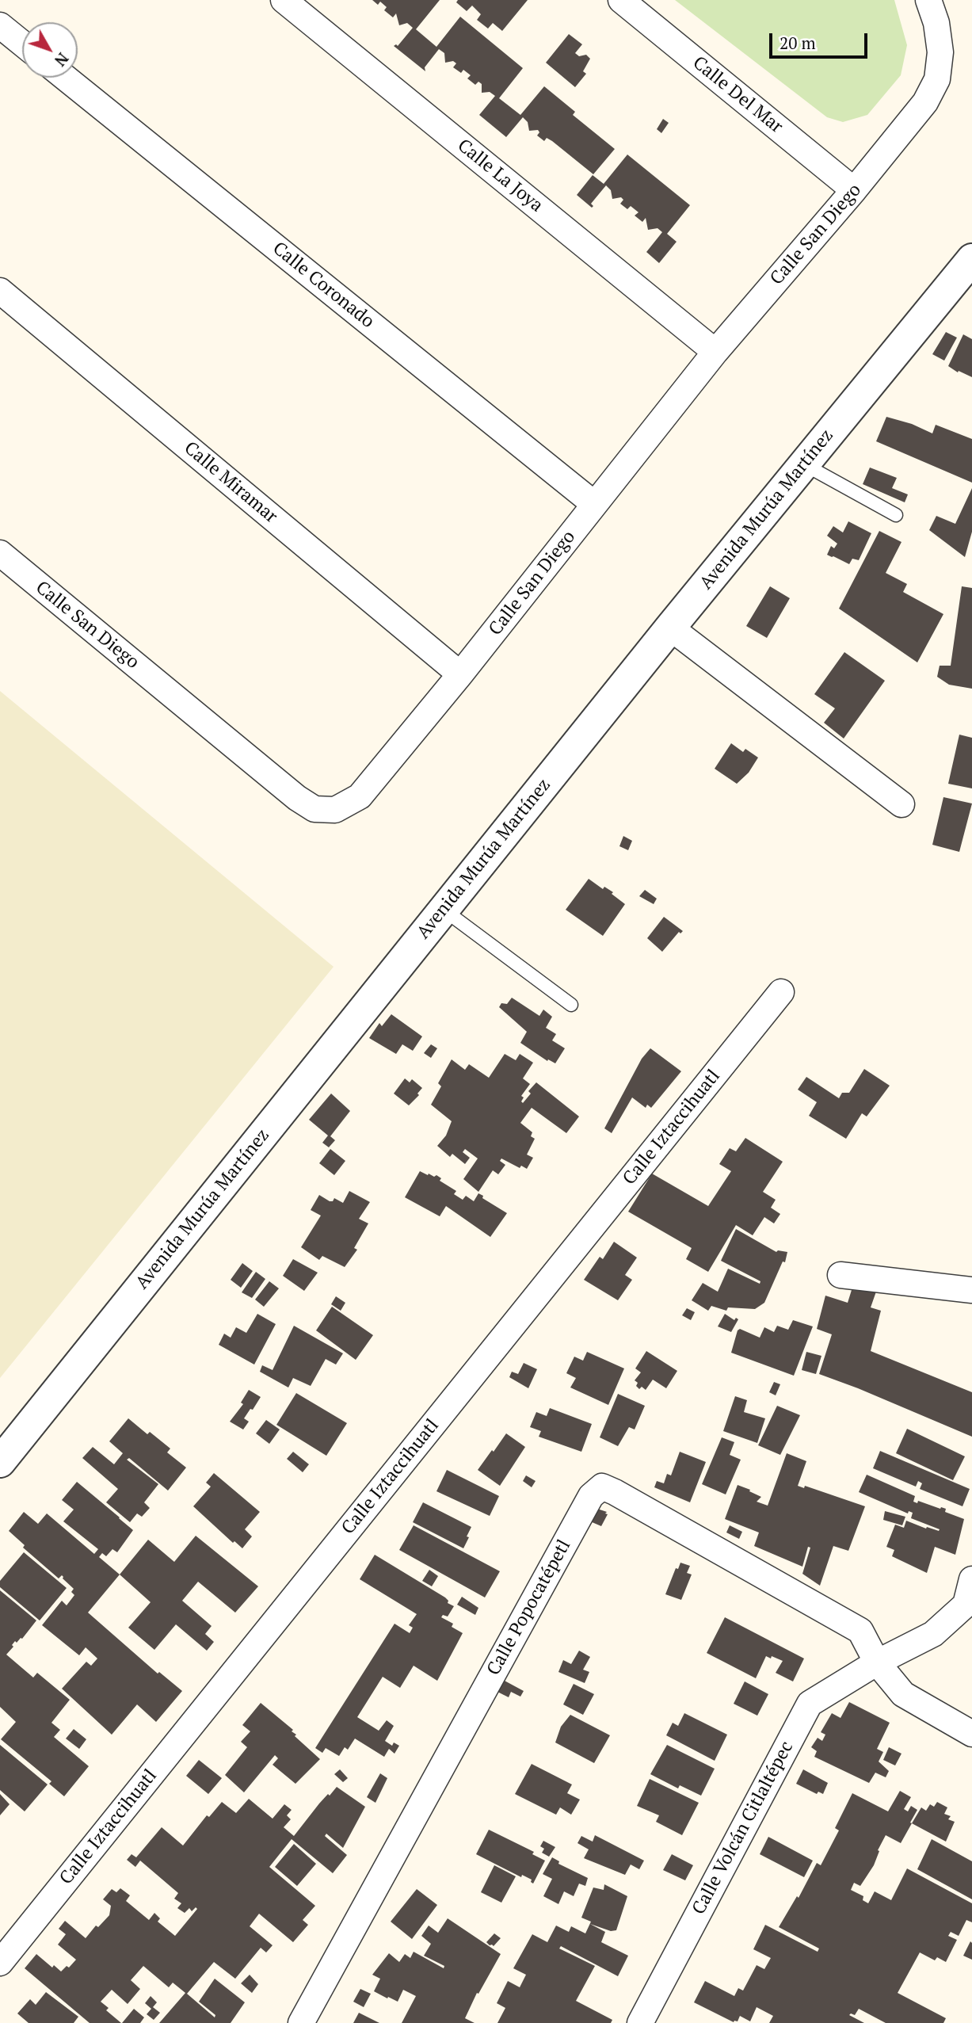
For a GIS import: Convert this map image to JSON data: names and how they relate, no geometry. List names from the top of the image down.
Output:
{
  "streets": {
    "street": [
      "Calle Del Mar",
      "Calle La Joya",
      "Calle San Diego",
      "Calle Coronado",
      "Calle Miramar",
      "Avenida Murúa Martínez",
      "Calle Iztaccihuatl",
      "Calle Popocatépetl",
      "Calle Volcán Citlaltépec"
    ]
  },
  "crossings": [
    ["Calle Del Mar", "Calle San Diego"],
    ["Calle La Joya", "Calle San Diego"],
    ["Calle San Diego", "Calle Coronado"],
    ["Calle San Diego", "Calle Miramar"],
    ["Calle Popocatépetl", "Calle Volcán Citlaltépec"]
  ],
  "scale_bar": "20 m",
  "north": "bottom right"
}
